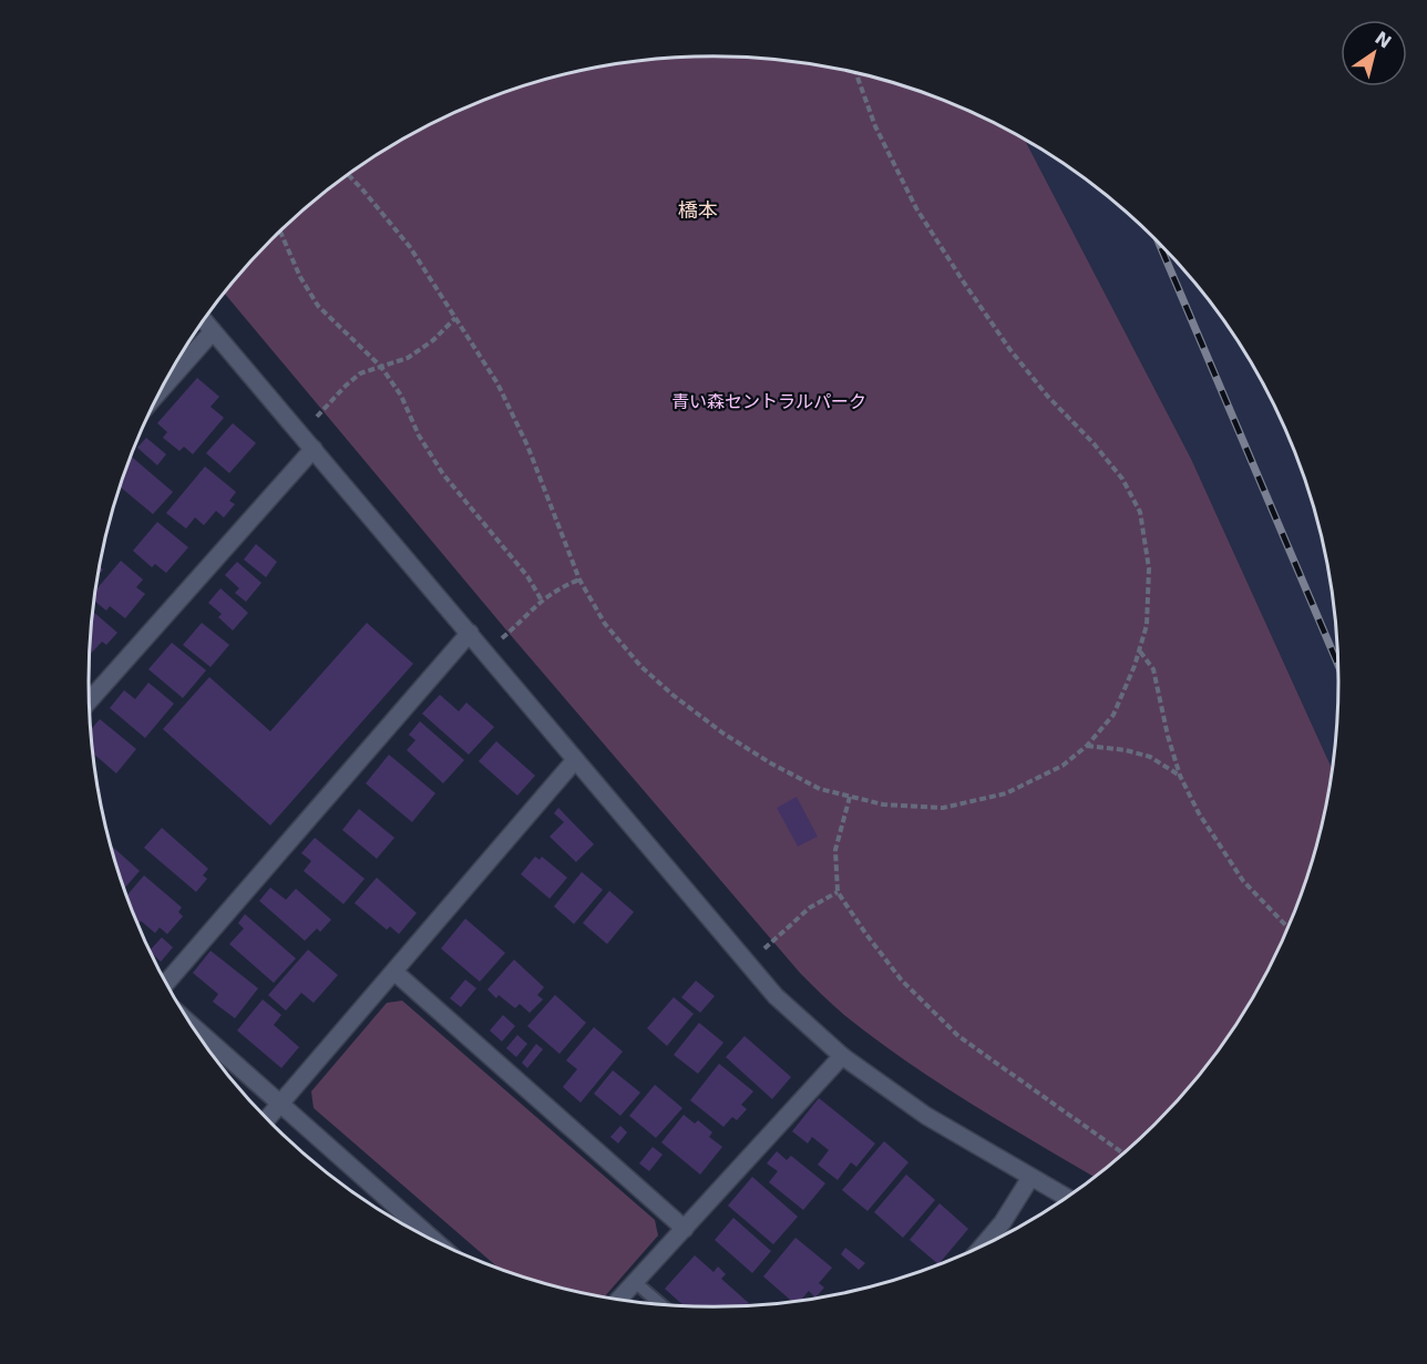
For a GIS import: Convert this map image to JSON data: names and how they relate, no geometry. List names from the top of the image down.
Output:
{
  "districts": ["橋本"],
  "parks": ["青い森セントラルパーク"],
  "north": "top right"
}
